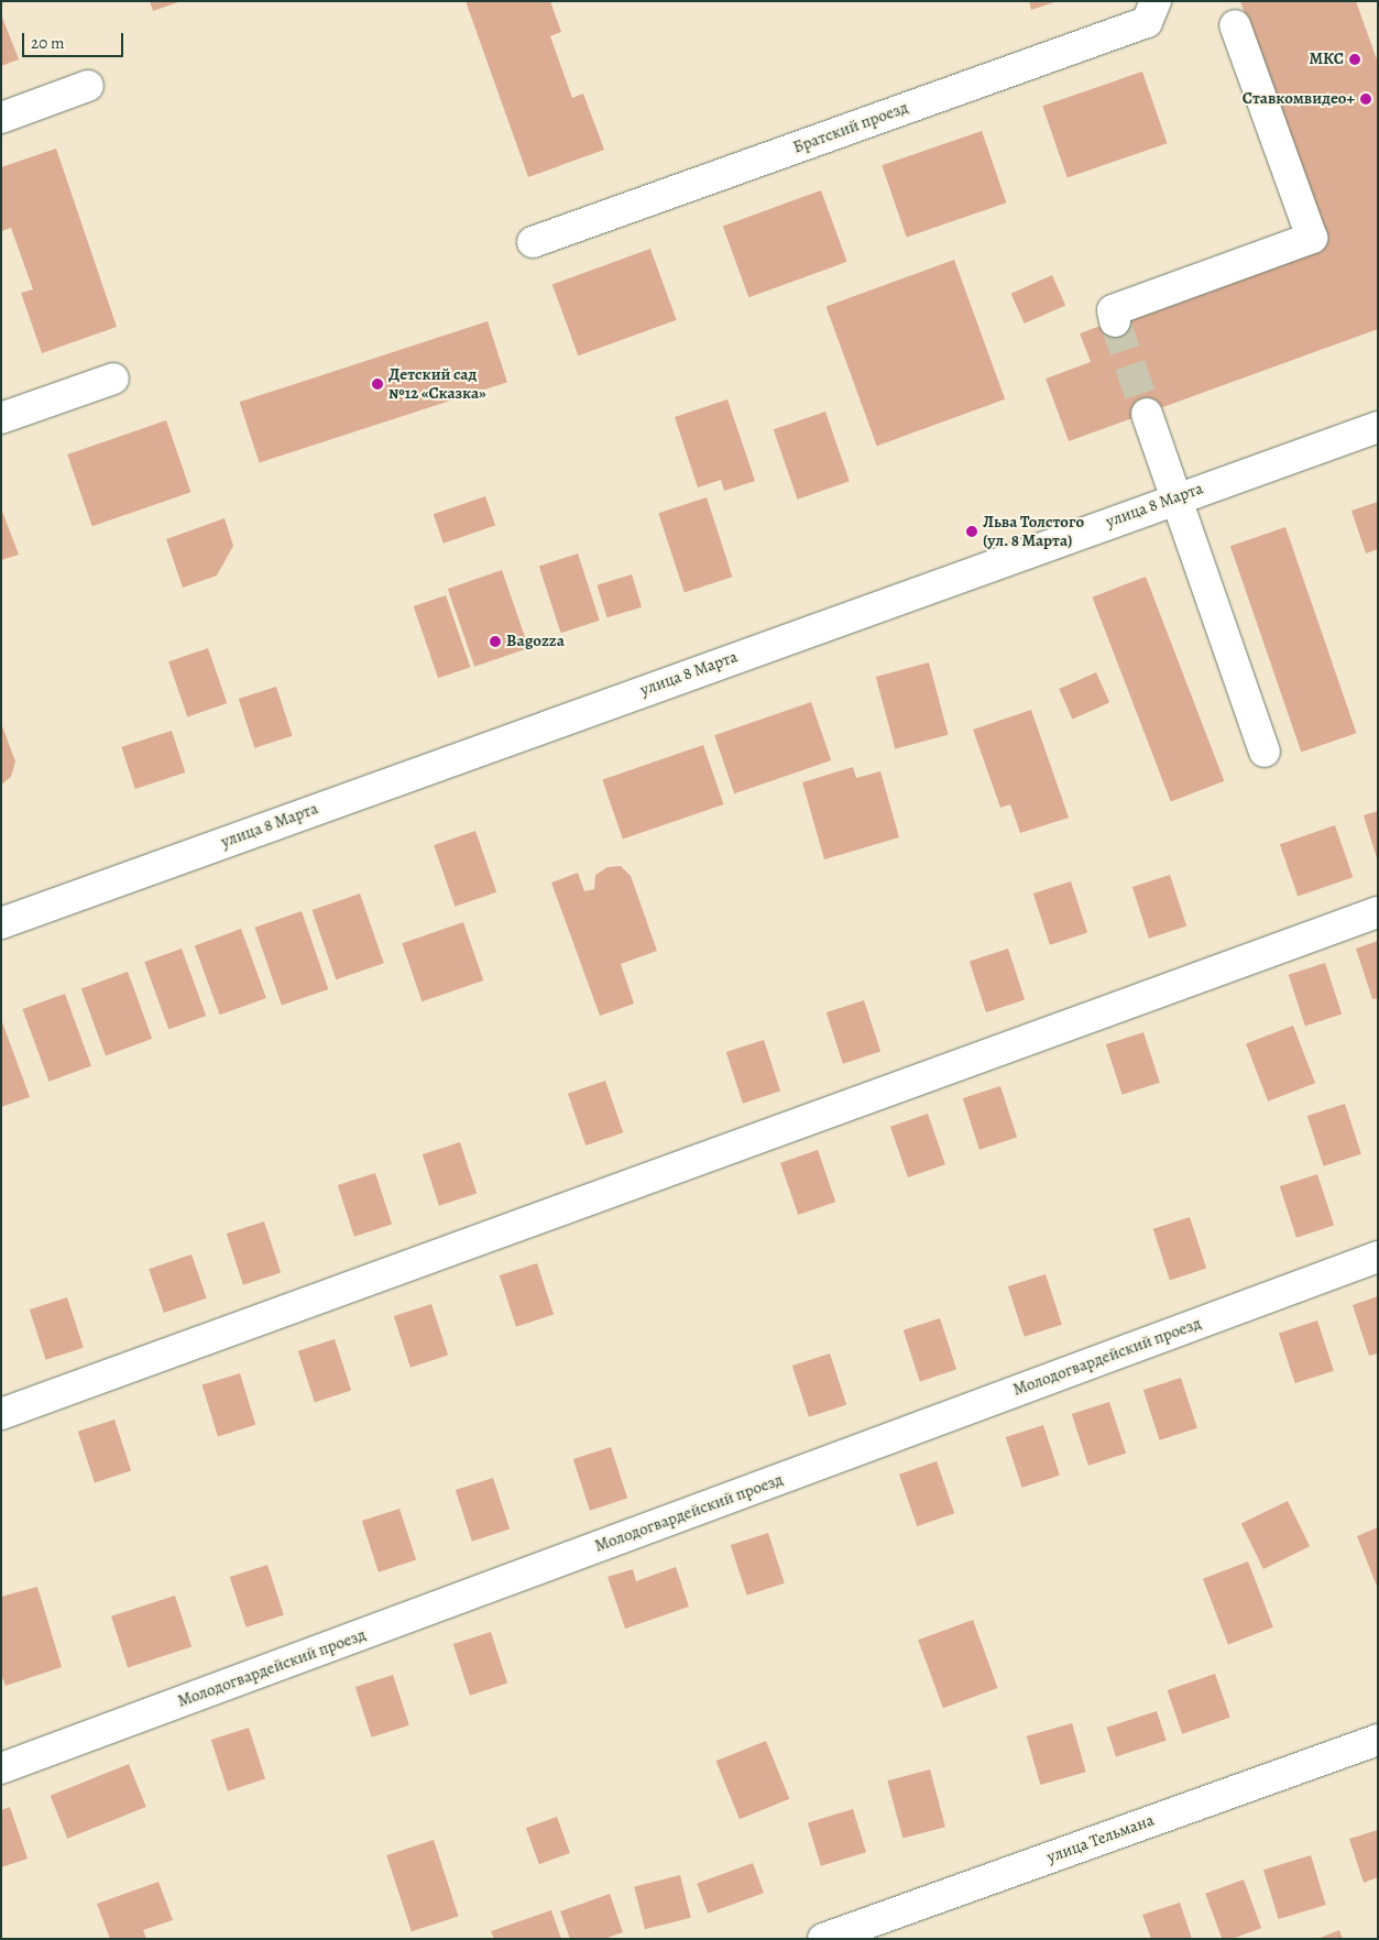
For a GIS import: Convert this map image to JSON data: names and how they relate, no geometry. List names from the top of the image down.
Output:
{
  "streets": {
    "street": [
      "Братский проезд",
      "улица 8 Марта",
      "Молодогвардейский проезд",
      "улица Тельмана"
    ]
  },
  "places": [
    "МКС",
    "Ставкомвидео+",
    "Детский сад №12 «Сказка»",
    "Льва Толстого (ул. 8 Марта)",
    "Bagozza"
  ],
  "scale_bar": "20 m"
}
